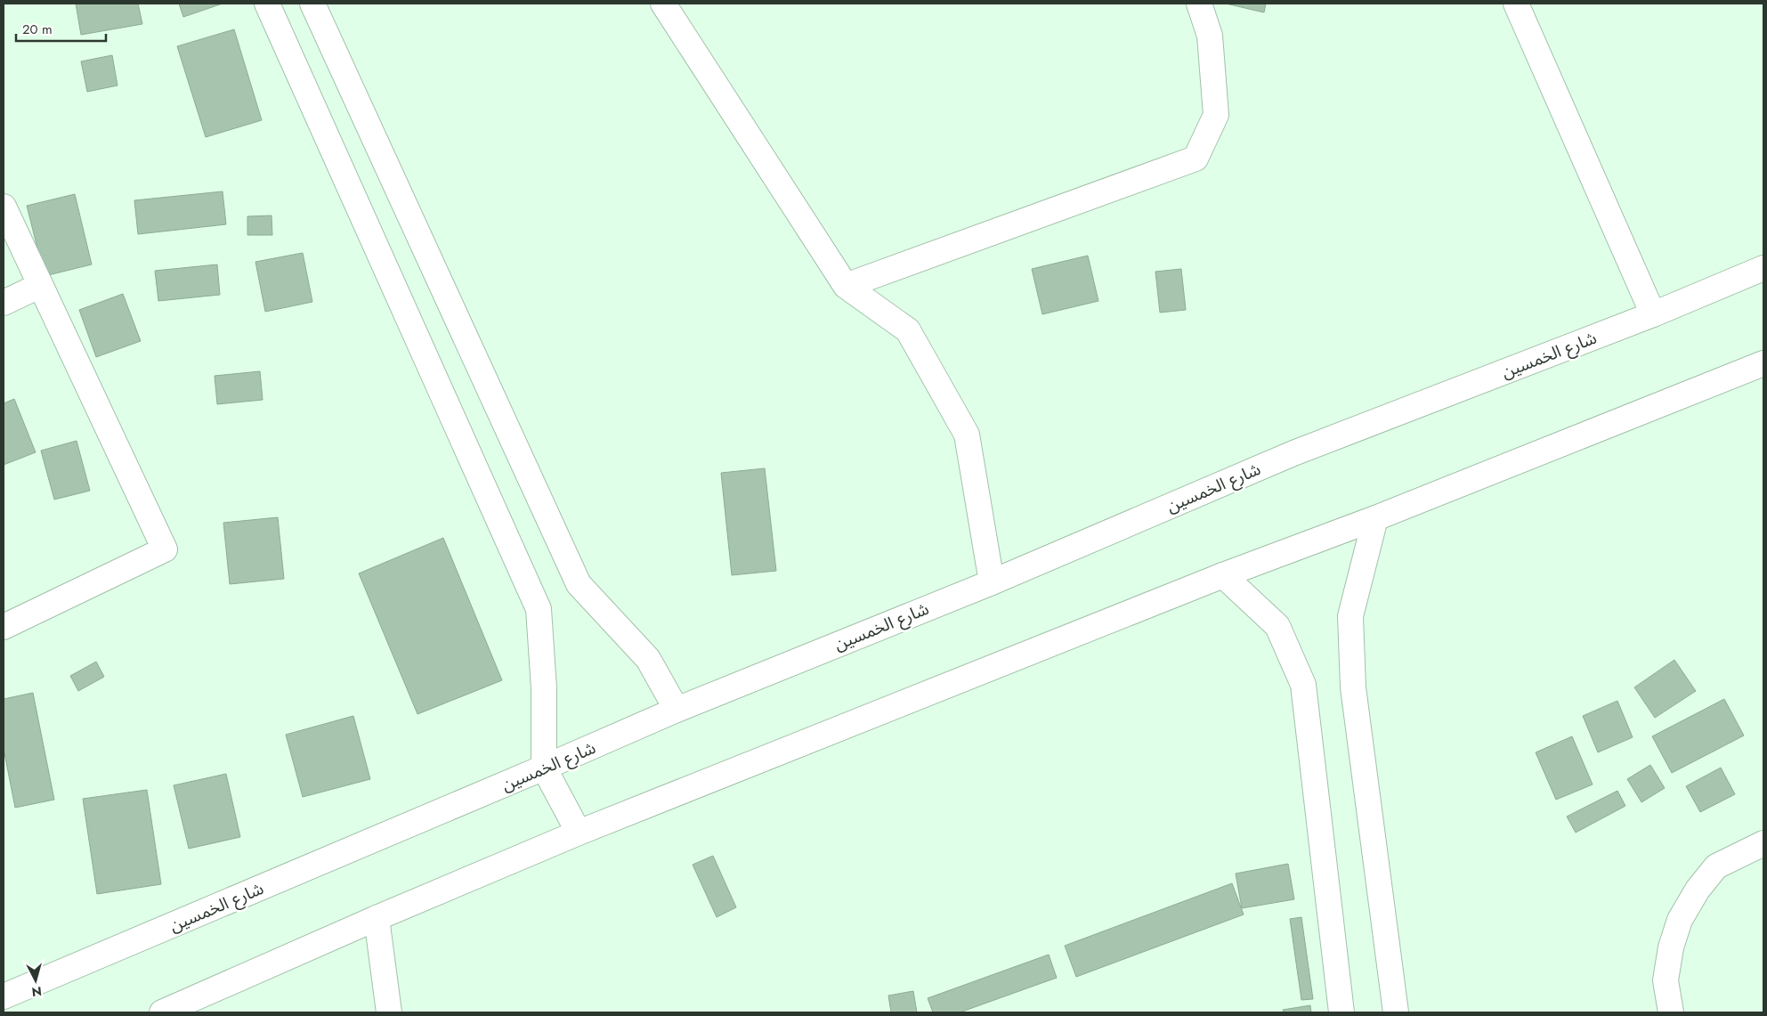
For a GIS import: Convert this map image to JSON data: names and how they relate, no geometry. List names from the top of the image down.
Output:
{
  "streets": {
    "street": ["شارع الخمسين"]
  },
  "scale_bar": "20 m",
  "north": "bottom"
}
